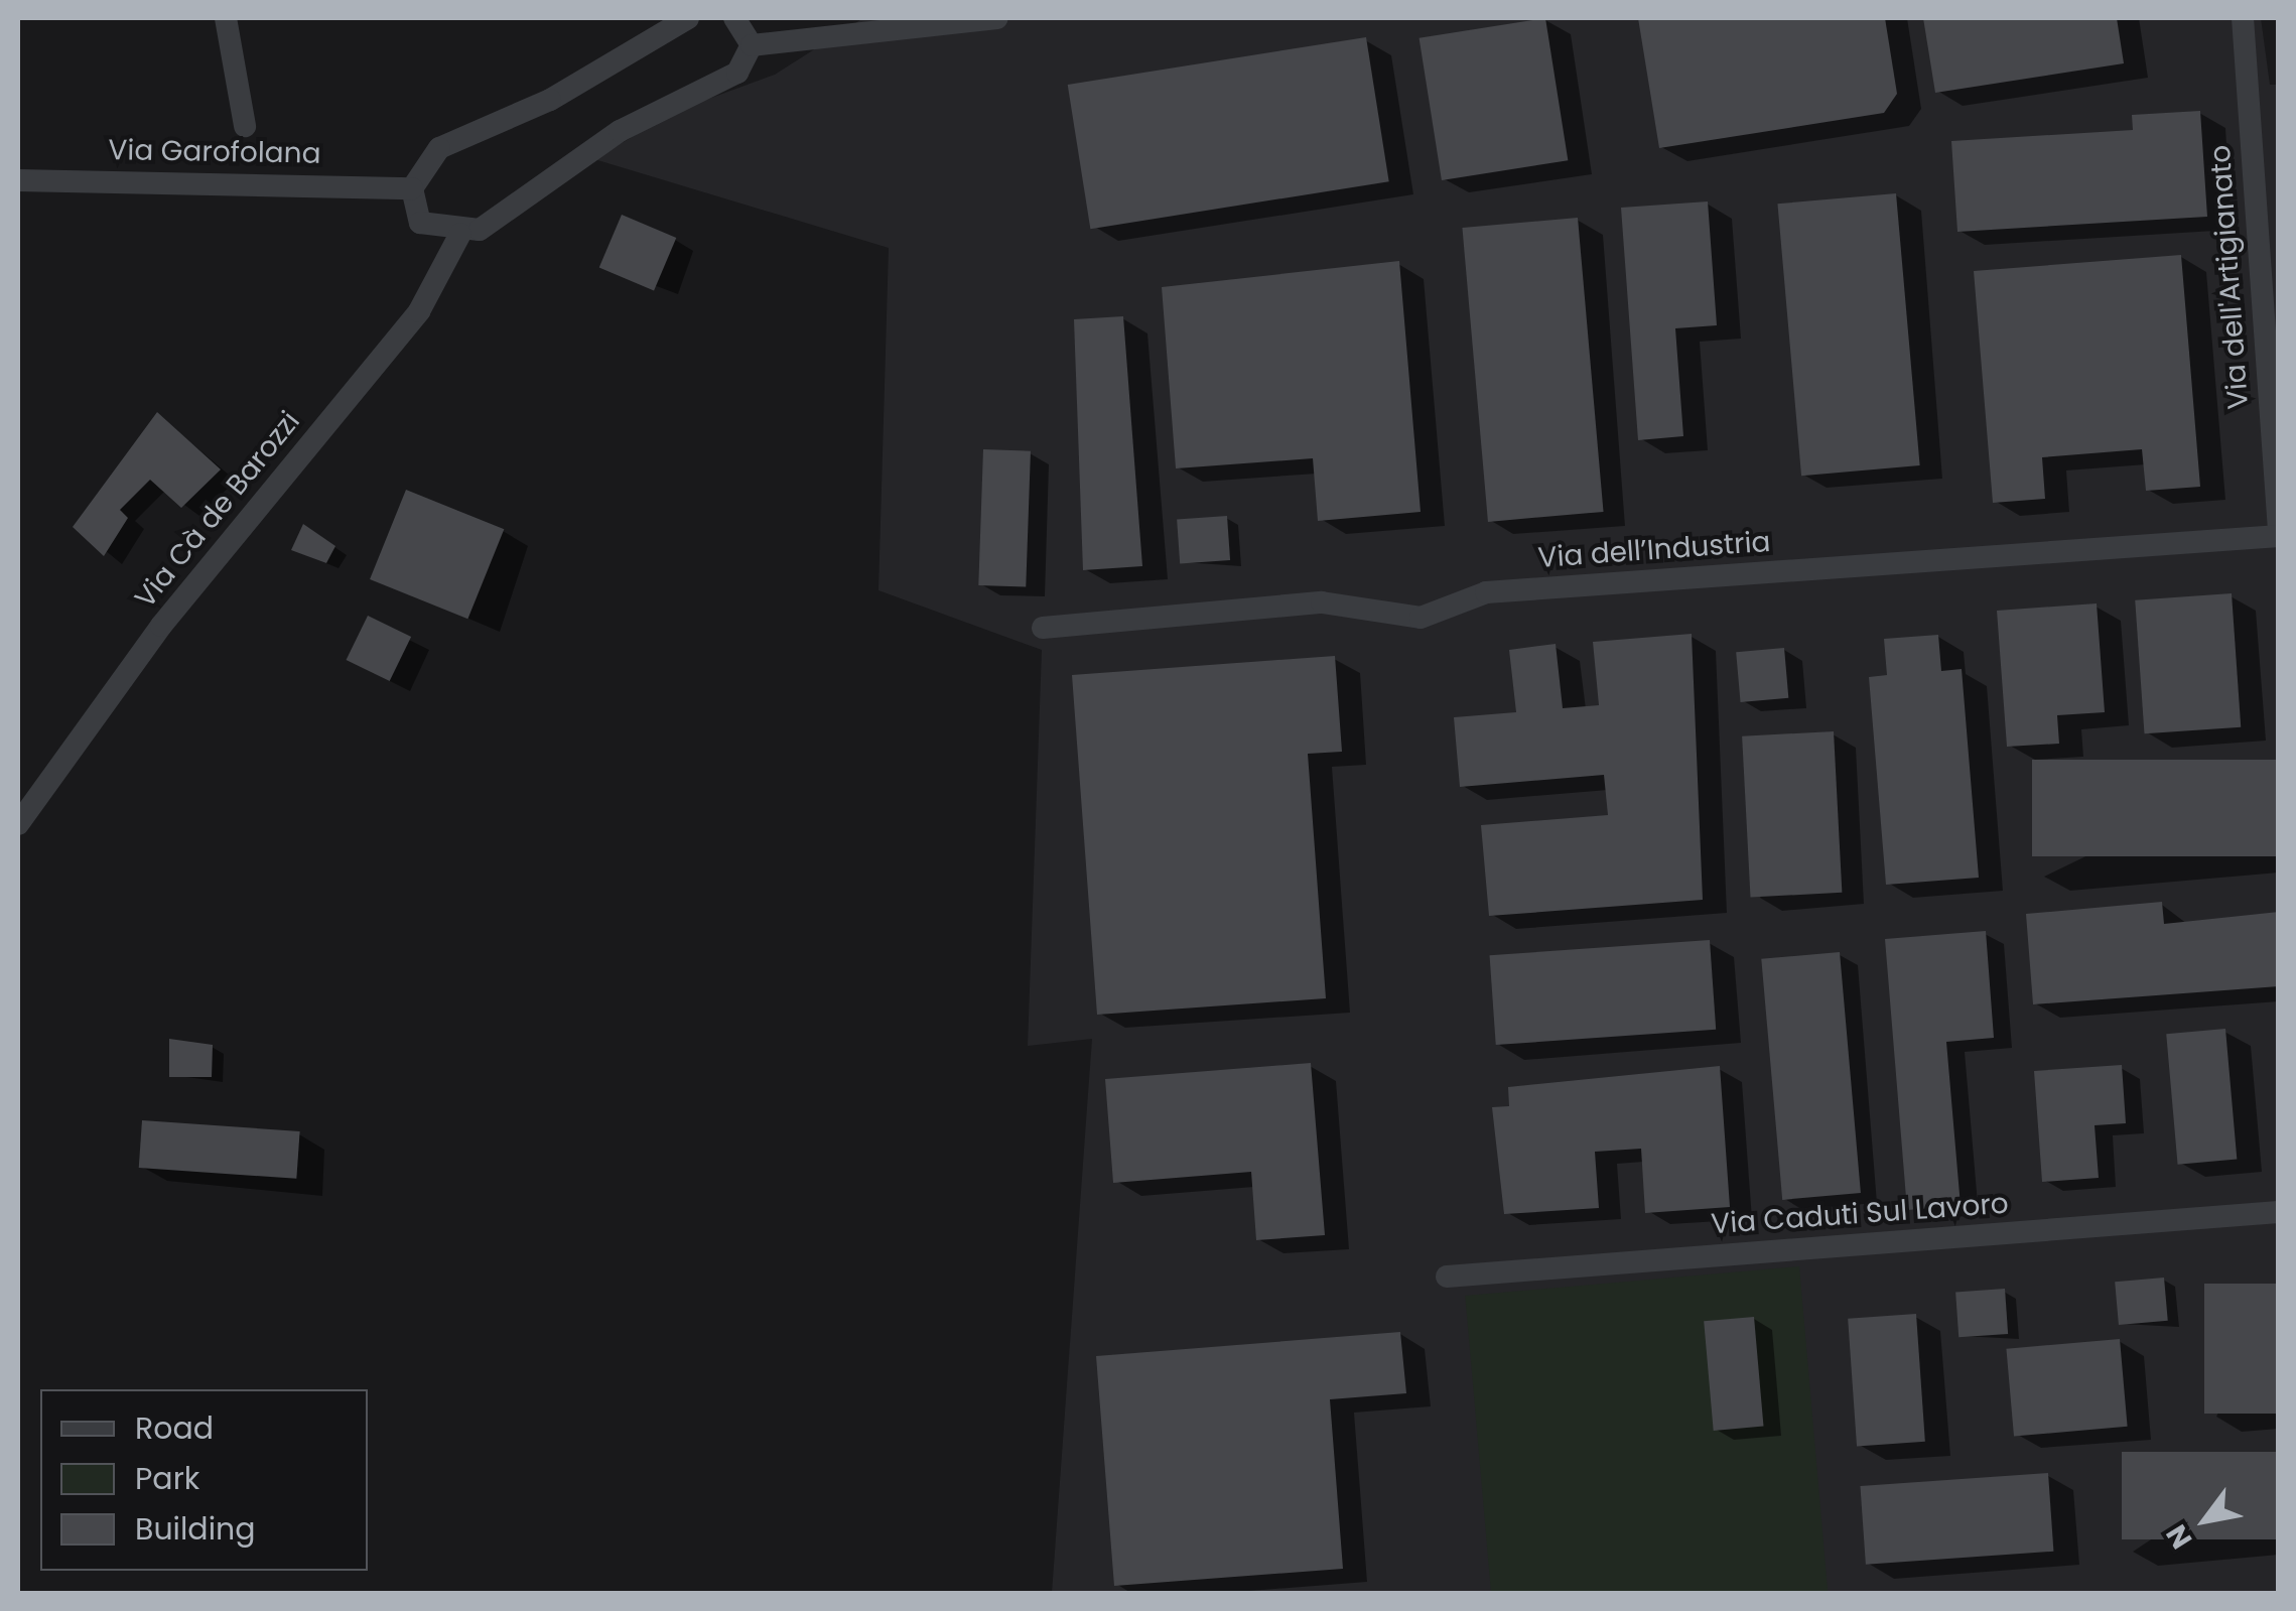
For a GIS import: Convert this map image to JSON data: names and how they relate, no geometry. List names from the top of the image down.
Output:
{
  "streets": {
    "street": [
      "Via Garofolana",
      "Via dell'Artigianato",
      "Via Cà de Barozzi",
      "Via dell’Industria",
      "Via Caduti Sul Lavoro"
    ]
  },
  "crossings": [
    ["Via dell'Artigianato", "Via dell’Industria"]
  ],
  "legend": ["Road", "Park", "Building"],
  "north": "bottom left"
}
